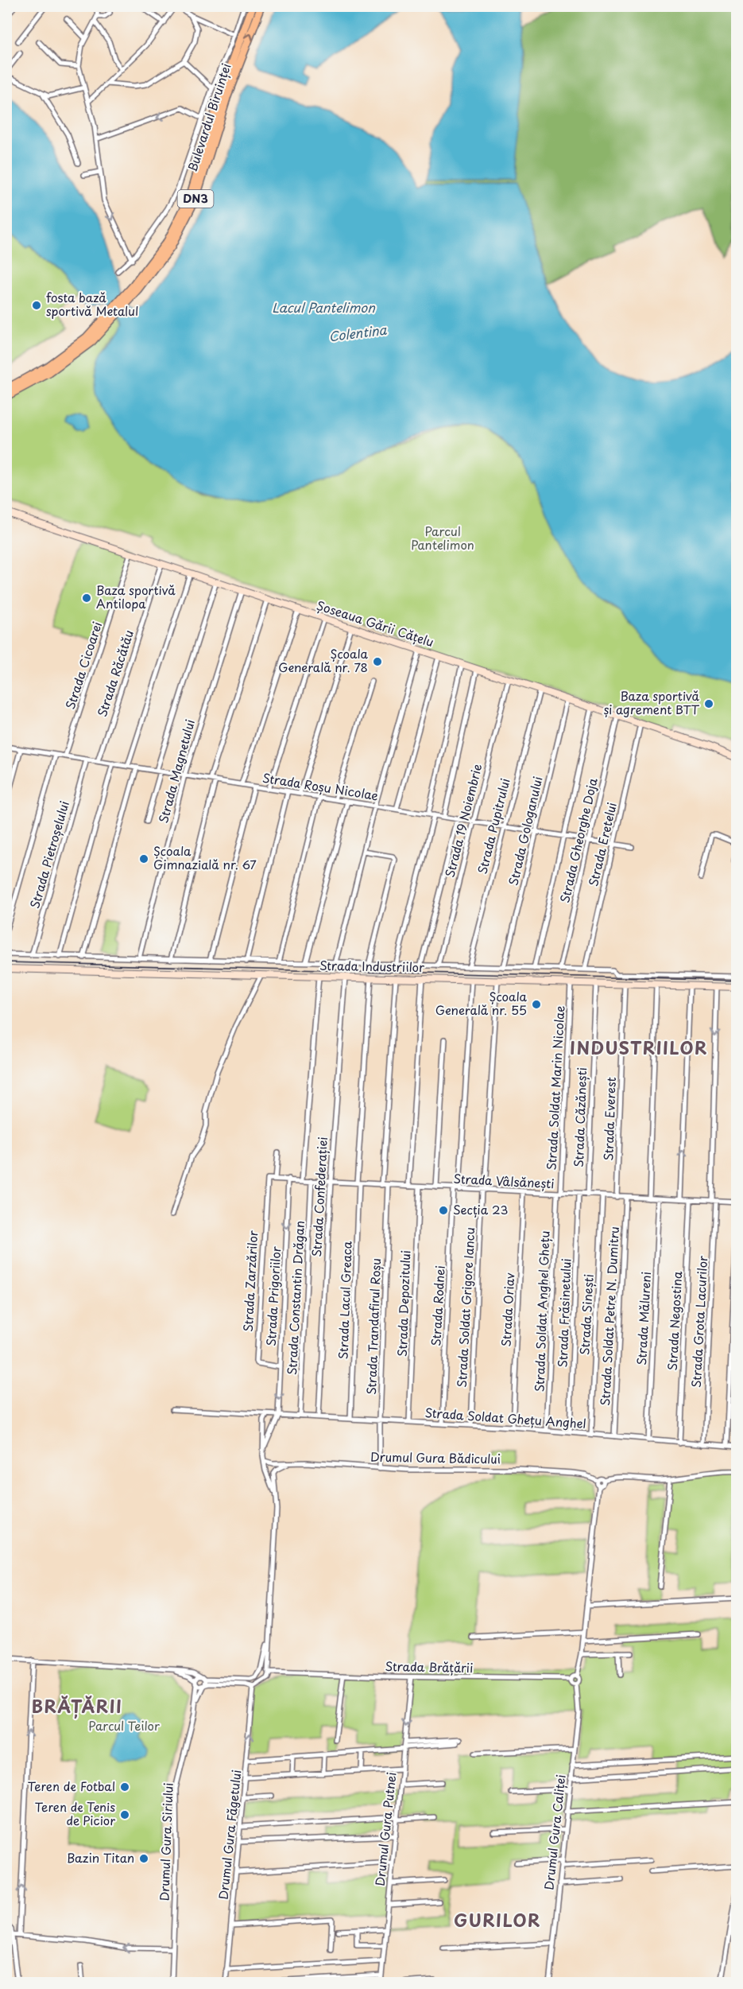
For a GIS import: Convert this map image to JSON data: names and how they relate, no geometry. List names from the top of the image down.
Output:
{
  "streets": {
    "main road": [
      "Bulevardul Biruinței",
      "DN3",
      "Șoseaua Gării Cățelu",
      "Strada Industriilor"
    ],
    "street": [
      "Strada Cicoarei",
      "Strada Răcătău",
      "Strada Magnetului",
      "Strada Roșu Nicolae",
      "Strada 19 Noiembrie",
      "Strada Pupitrului",
      "Strada Gologanului",
      "Strada Gheorghe Doja",
      "Strada Eretelui",
      "Strada Pietroșelului",
      "Strada Soldat Marin Nicolae",
      "Strada Căzănești",
      "Strada Everest",
      "Strada Vâlsănești",
      "Strada Confederației",
      "Strada Zarzărilor",
      "Strada Prigoriilor",
      "Strada Constantin Drăgan",
      "Strada Lacul Greaca",
      "Strada Depozitului",
      "Strada Rodnei",
      "Strada Soldat Grigore Iancu",
      "Strada Oriav",
      "Strada Soldat Anghel Ghețu",
      "Strada Frăsinetului",
      "Strada Sinești",
      "Strada Soldat Petre N. Dumitru",
      "Strada Mălureni",
      "Strada Negostina",
      "Strada Grota Lacurilor",
      "Strada Trandafirul Roșu",
      "Strada Soldat Ghețu Anghel",
      "Drumul Gura Bădicului",
      "Strada Brățării",
      "Drumul Gura Putnei",
      "Drumul Gura Caliței",
      "Drumul Gura Făgetului",
      "Drumul Gura Siriului"
    ]
  },
  "crossings": [
    ["Bulevardul Biruinței", "DN3"],
    ["Șoseaua Gării Cățelu", "Strada Cicoarei"],
    ["Șoseaua Gării Cățelu", "Strada Răcătău"],
    ["Șoseaua Gării Cățelu", "Strada Magnetului"],
    ["Șoseaua Gării Cățelu", "Strada 19 Noiembrie"],
    ["Șoseaua Gării Cățelu", "Strada Pupitrului"],
    ["Șoseaua Gării Cățelu", "Strada Gologanului"],
    ["Șoseaua Gării Cățelu", "Strada Gheorghe Doja"],
    ["Șoseaua Gării Cățelu", "Strada Eretelui"],
    ["Strada Cicoarei", "Strada Roșu Nicolae"],
    ["Strada Răcătău", "Strada Roșu Nicolae"],
    ["Strada Magnetului", "Strada Roșu Nicolae"],
    ["Strada Roșu Nicolae", "Strada 19 Noiembrie"],
    ["Strada Roșu Nicolae", "Strada Pupitrului"],
    ["Strada Roșu Nicolae", "Strada Gologanului"],
    ["Strada Roșu Nicolae", "Strada Gheorghe Doja"],
    ["Strada Roșu Nicolae", "Strada Eretelui"],
    ["Strada Roșu Nicolae", "Strada Pietroșelului"],
    ["Strada Industriilor", "Strada Soldat Marin Nicolae"],
    ["Strada Industriilor", "Strada Căzănești"],
    ["Strada Industriilor", "Strada Everest"],
    ["Strada Industriilor", "Strada Confederației"],
    ["Strada Industriilor", "Strada Lacul Greaca"],
    ["Strada Industriilor", "Strada Soldat Grigore Iancu"],
    ["Strada Industriilor", "Strada Grota Lacurilor"],
    ["Strada Soldat Marin Nicolae", "Strada Vâlsănești"],
    ["Strada Soldat Marin Nicolae", "Strada Soldat Anghel Ghețu"],
    ["Strada Căzănești", "Strada Vâlsănești"],
    ["Strada Everest", "Strada Vâlsănești"],
    ["Strada Vâlsănești", "Strada Confederației"],
    ["Strada Vâlsănești", "Strada Zarzărilor"],
    ["Strada Vâlsănești", "Strada Prigoriilor"],
    ["Strada Vâlsănești", "Strada Constantin Drăgan"],
    ["Strada Vâlsănești", "Strada Lacul Greaca"],
    ["Strada Vâlsănești", "Strada Depozitului"],
    ["Strada Vâlsănești", "Strada Rodnei"],
    ["Strada Vâlsănești", "Strada Soldat Grigore Iancu"],
    ["Strada Vâlsănești", "Strada Oriav"],
    ["Strada Vâlsănești", "Strada Soldat Anghel Ghețu"],
    ["Strada Vâlsănești", "Strada Frăsinetului"],
    ["Strada Vâlsănești", "Strada Sinești"],
    ["Strada Vâlsănești", "Strada Soldat Petre N. Dumitru"],
    ["Strada Vâlsănești", "Strada Mălureni"],
    ["Strada Vâlsănești", "Strada Negostina"],
    ["Strada Vâlsănești", "Strada Grota Lacurilor"],
    ["Strada Vâlsănești", "Strada Trandafirul Roșu"],
    ["Strada Confederației", "Strada Soldat Ghețu Anghel"],
    ["Strada Zarzărilor", "Strada Prigoriilor"],
    ["Strada Prigoriilor", "Strada Soldat Ghețu Anghel"],
    ["Strada Constantin Drăgan", "Strada Soldat Ghețu Anghel"],
    ["Strada Lacul Greaca", "Strada Soldat Ghețu Anghel"],
    ["Strada Depozitului", "Strada Soldat Ghețu Anghel"],
    ["Strada Rodnei", "Strada Soldat Ghețu Anghel"],
    ["Strada Soldat Grigore Iancu", "Strada Soldat Ghețu Anghel"],
    ["Strada Oriav", "Strada Soldat Ghețu Anghel"],
    ["Strada Soldat Anghel Ghețu", "Strada Soldat Ghețu Anghel"],
    ["Strada Frăsinetului", "Strada Soldat Ghețu Anghel"],
    ["Strada Sinești", "Strada Soldat Ghețu Anghel"],
    ["Strada Soldat Petre N. Dumitru", "Strada Soldat Ghețu Anghel"],
    ["Strada Mălureni", "Strada Soldat Ghețu Anghel"],
    ["Strada Negostina", "Strada Soldat Ghețu Anghel"],
    ["Strada Grota Lacurilor", "Strada Soldat Ghețu Anghel"],
    ["Strada Trandafirul Roșu", "Strada Soldat Ghețu Anghel"],
    ["Strada Trandafirul Roșu", "Drumul Gura Bădicului"],
    ["Strada Brățării", "Drumul Gura Putnei"],
    ["Strada Brățării", "Drumul Gura Caliței"]
  ],
  "one_way": ["Strada Prigoriilor"],
  "districts": ["INDUSTRIILOR", "BRĂȚĂRII", "GURILOR"],
  "water": ["Lacul Pantelimon", "Colentina"],
  "parks": ["Parcul Pantelimon", "Parcul Teilor"],
  "places": [
    "fosta bază sportivă Metalul",
    "Baza sportivă Antilopa",
    "Școala Generală nr. 78",
    "Baza sportivă și agrement BTT",
    "Școala Gimnazială nr. 67",
    "Școala Generală nr. 55",
    "Secția 23",
    "Teren de Fotbal",
    "Teren de Tenis de Picior",
    "Bazin Titan"
  ]
}
